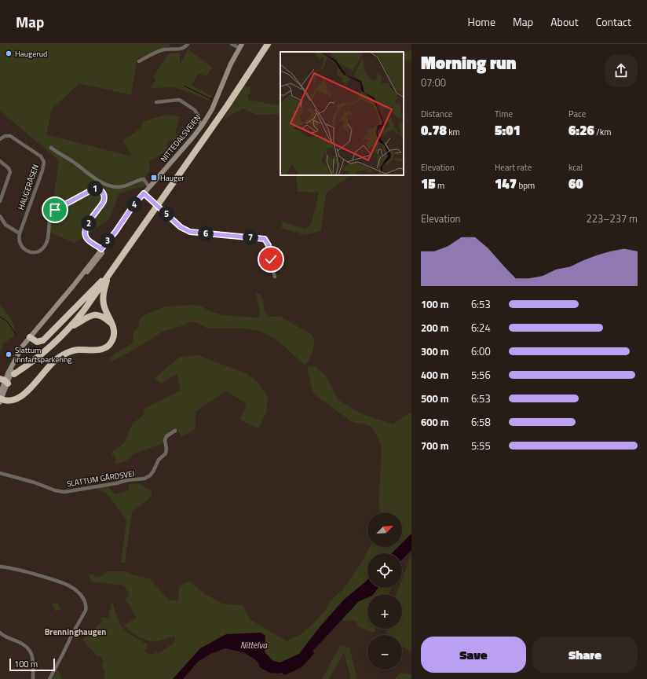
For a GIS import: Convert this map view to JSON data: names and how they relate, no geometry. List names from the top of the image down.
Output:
{
  "streets": {
    "main road": ["NITTEDALSVEIEN"],
    "street": ["HAUGERÅSEN", "SLATTUM GÅRDSVEI"]
  },
  "districts": ["Brenninghaugen"],
  "water": ["Nittelva"],
  "places": {
    "other": ["Haugerud", "Slattum innfartsparkering"],
    "transit": ["Hauger"]
  },
  "scale_bar": "100 m",
  "north": "top right",
  "page": {
    "header": "Map",
    "nav": [
      "Home",
      "Map",
      "About",
      "Contact"
    ],
    "heading": ["Morning run", "07:00"],
    "stats": [
      ["Distance", "0.78 km"],
      ["Time", "5:01"],
      ["Pace", "6:26 /km"],
      ["Elevation", "15 m"],
      ["Heart rate", "147 bpm"],
      ["kcal", "60"]
    ],
    "pins": [
      "1",
      "4",
      "5",
      "2",
      "6",
      "7",
      "3"
    ],
    "chart": ["Elevation", "223–237 m"],
    "list": [
      {
        "name": "100 m",
        "note": "6:53"
      },
      {
        "name": "200 m",
        "note": "6:24"
      },
      {
        "name": "300 m",
        "note": "6:00"
      },
      {
        "name": "400 m",
        "note": "5:56"
      },
      {
        "name": "500 m",
        "note": "6:53"
      },
      {
        "name": "600 m",
        "note": "6:58"
      },
      {
        "name": "700 m",
        "note": "5:55"
      }
    ],
    "map_buttons": ["+", "−"],
    "buttons": ["Save", "Share"],
    "scale": "100 m"
  }
}
